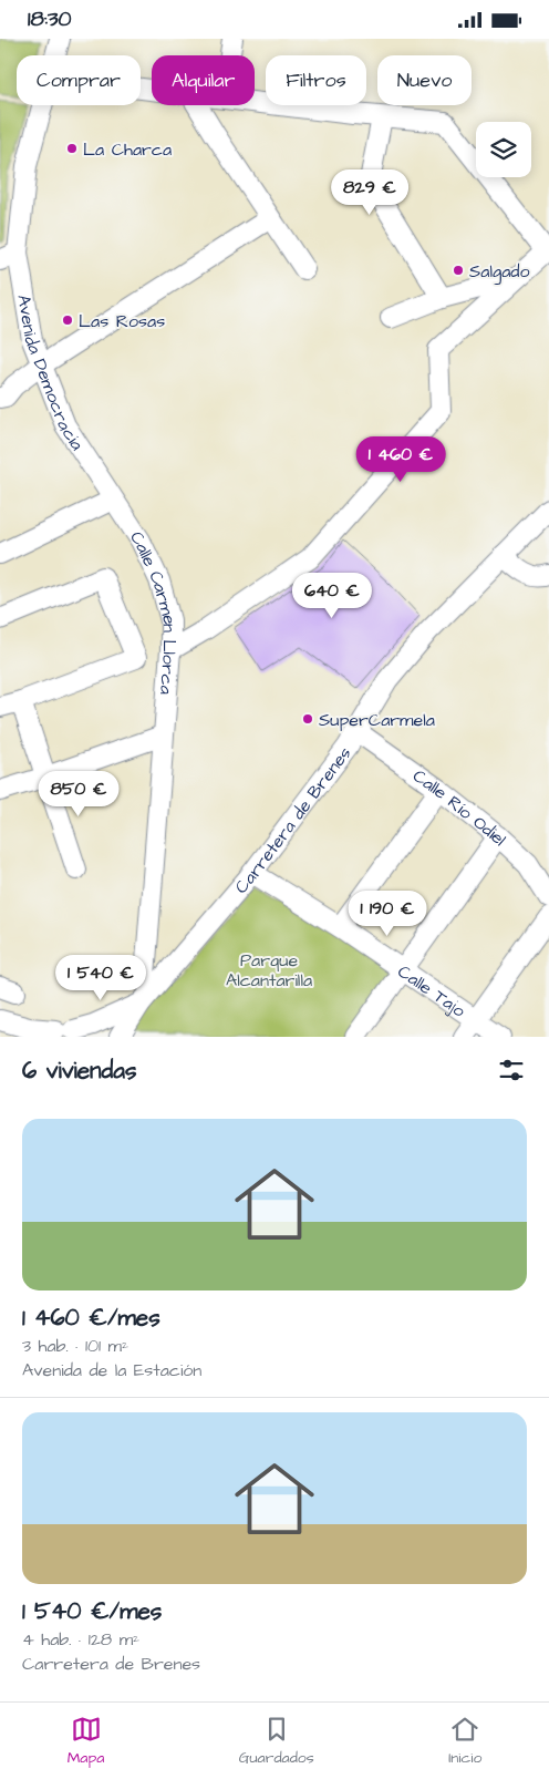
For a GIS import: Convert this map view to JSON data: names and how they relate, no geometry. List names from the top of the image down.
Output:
{
  "streets": {
    "street": [
      "Avenida Democracia",
      "Calle Carmen Llorca",
      "Calle Río Odiel",
      "Carretera de Brenes",
      "Calle Tajo"
    ]
  },
  "crossings": [
    ["Avenida Democracia", "Calle Carmen Llorca"],
    ["Calle Carmen Llorca", "Carretera de Brenes"],
    ["Calle Río Odiel", "Carretera de Brenes"],
    ["Carretera de Brenes", "Calle Tajo"]
  ],
  "parks": ["Parque Alcantarilla"],
  "places": [
    "La Charca",
    "Salgado",
    "Las Rosas",
    "SuperCarmela"
  ],
  "page": {
    "status": "18:30",
    "chip": [
      "Comprar",
      "Alquilar",
      "Filtros",
      "Nuevo"
    ],
    "price": [
      "829 €",
      "1 460 €",
      "640 €",
      "850 €",
      "1 190 €",
      "1 540 €"
    ],
    "heading": "6 viviendas",
    "list": [
      {
        "name": "1 460 €/mes",
        "note": "3 hab. · 101 m² · Avenida de la Estación"
      },
      {
        "name": "1 540 €/mes",
        "note": "4 hab. · 128 m² · Carretera de Brenes"
      }
    ],
    "tabs": ["Mapa", "Guardados", "Inicio"]
  }
}
